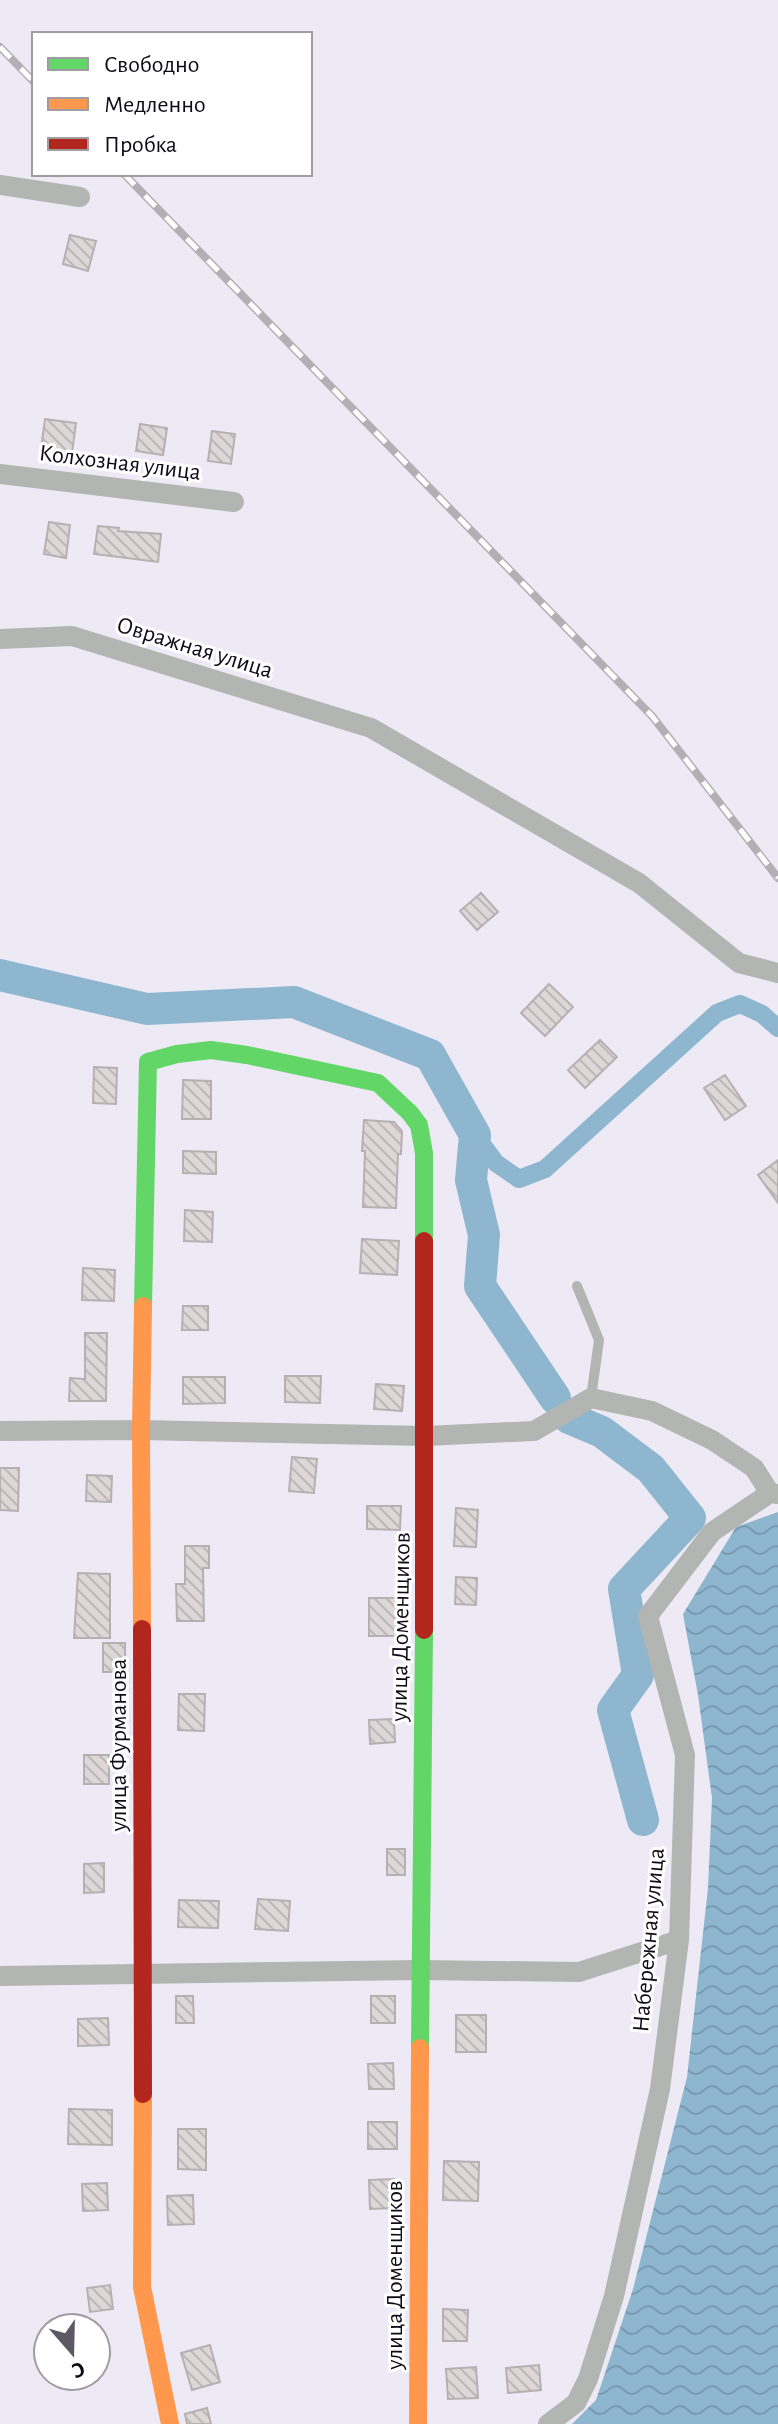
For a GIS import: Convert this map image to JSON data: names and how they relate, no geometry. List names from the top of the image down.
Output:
{
  "streets": {
    "street": [
      "Колхозная улица",
      "Овражная улица",
      "улица Доменщиков",
      "улица Фурманова",
      "Набережная улица"
    ]
  },
  "crossings": [
    ["улица Доменщиков", "улица Фурманова"]
  ],
  "legend": ["Свободно", "Медленно", "Пробка"],
  "north": "bottom"
}
